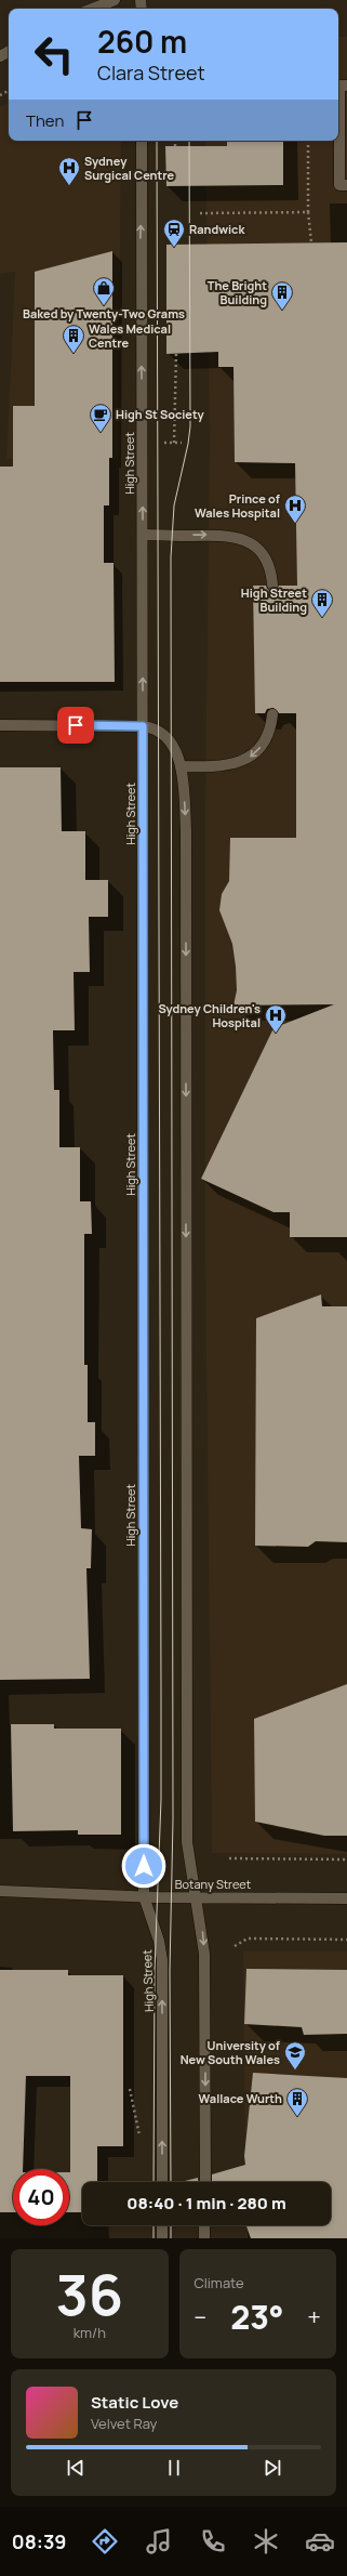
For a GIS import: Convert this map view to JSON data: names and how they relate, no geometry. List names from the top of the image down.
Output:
{
  "streets": {
    "street": ["High Street", "Botany Street"]
  },
  "crossings": [
    ["High Street", "Botany Street"]
  ],
  "places": {
    "hospital": ["Sydney Surgical Centre", "Prince of Wales Hospital", "Sydney Children's Hospital"],
    "station": ["Randwick"],
    "shop": ["Baked by Twenty-Two Grams"],
    "building": [
      "The Bright Building",
      "Wales Medical Centre",
      "High Street Building",
      "Wallace Wurth"
    ],
    "cafe": ["High St Society"],
    "school or university": ["University of New South Wales"]
  },
  "page": {
    "turn": ["260 m", "Clara Street"],
    "then": "Then",
    "limit": "40",
    "trip": "08:40 · 1 min · 280 m",
    "tile": [
      ["36", "km/h"],
      "Climate"
    ],
    "heat": ["−", "23°", "+"],
    "song": ["Static Love", "Velvet Ray"],
    "tabs": "08:39"
  }
}
